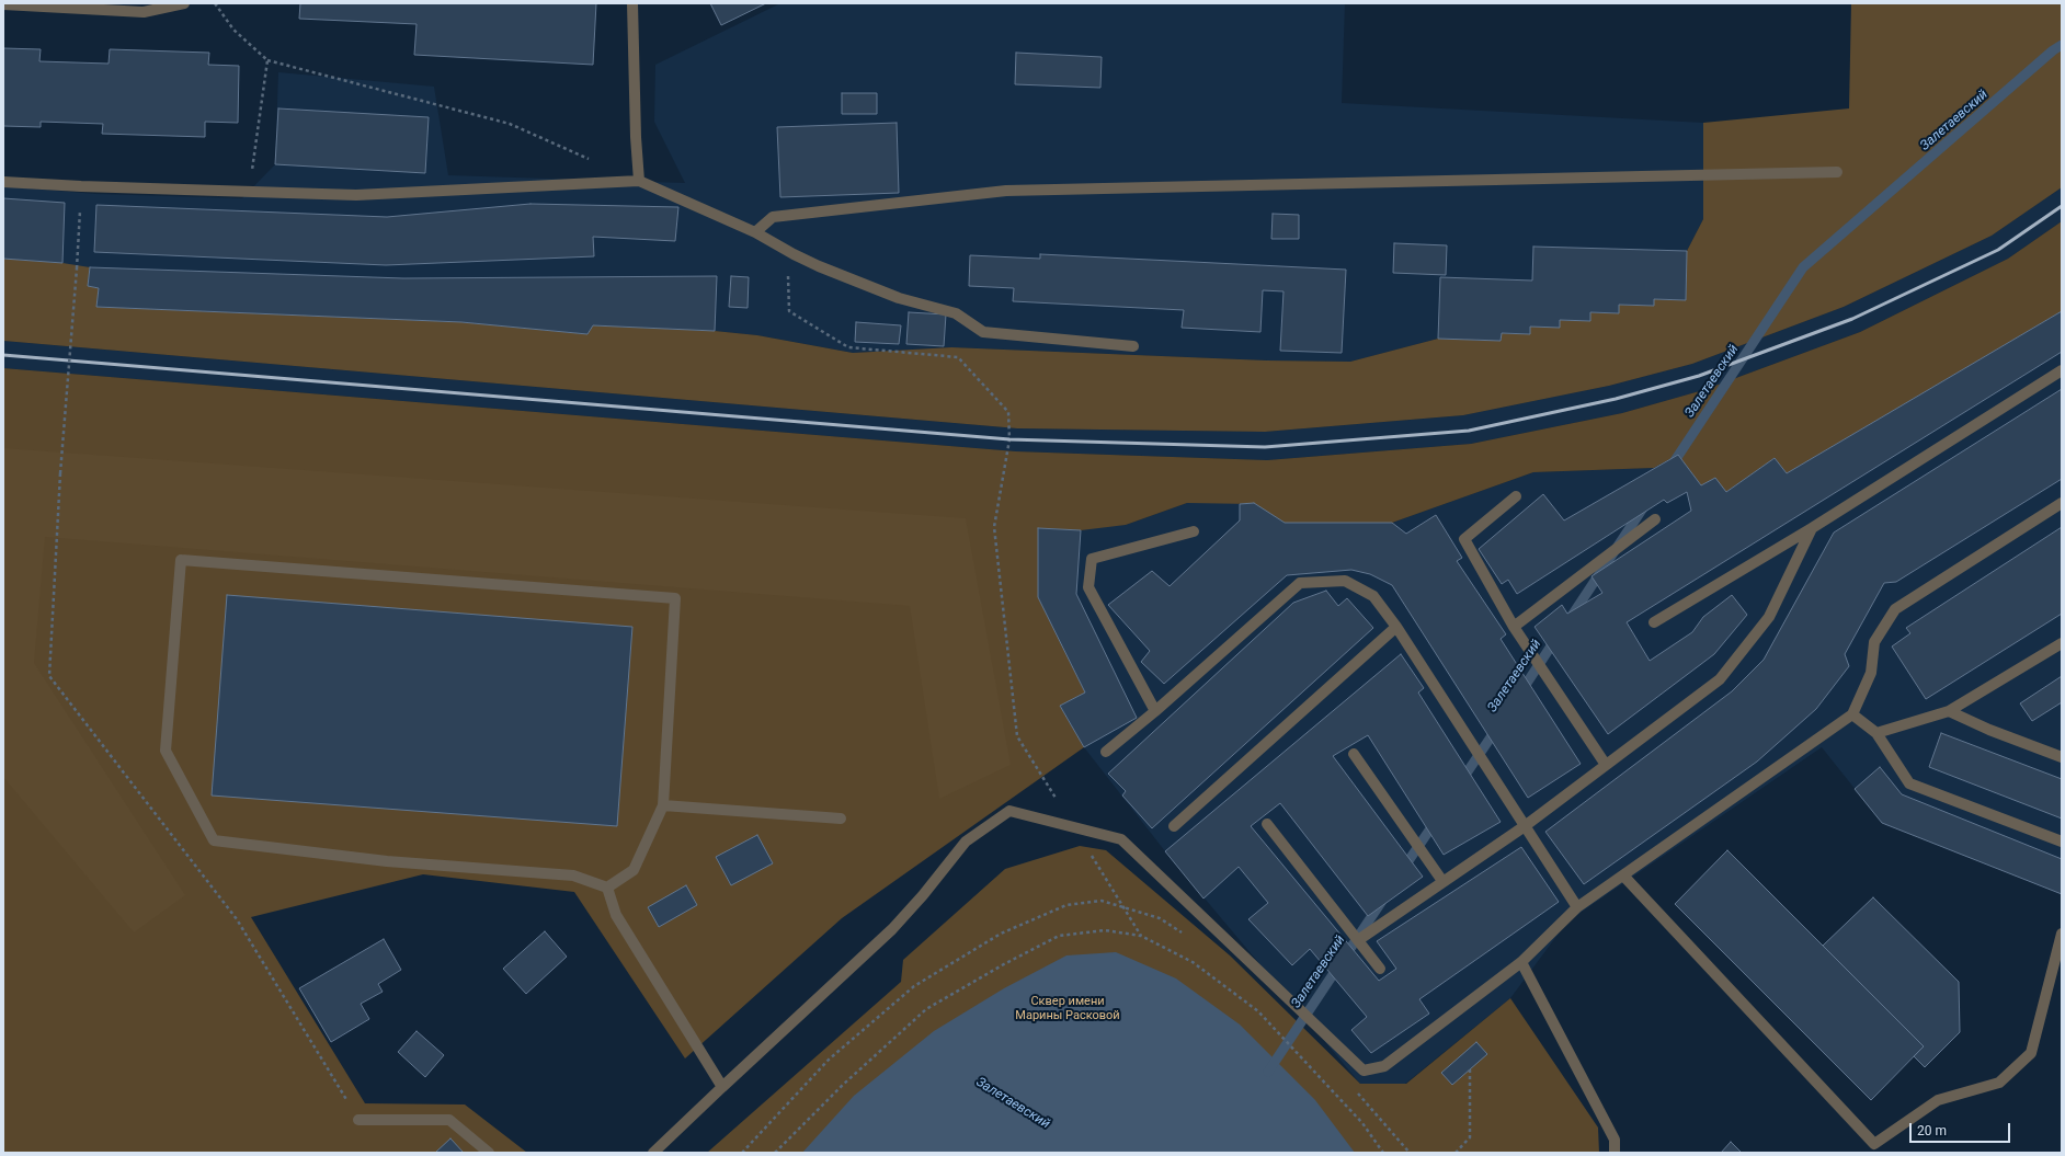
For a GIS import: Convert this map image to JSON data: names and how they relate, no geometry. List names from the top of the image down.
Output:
{
  "water": ["Залетаевский"],
  "parks": ["Сквер имени Марины Расковой"],
  "scale_bar": "20 m"
}
